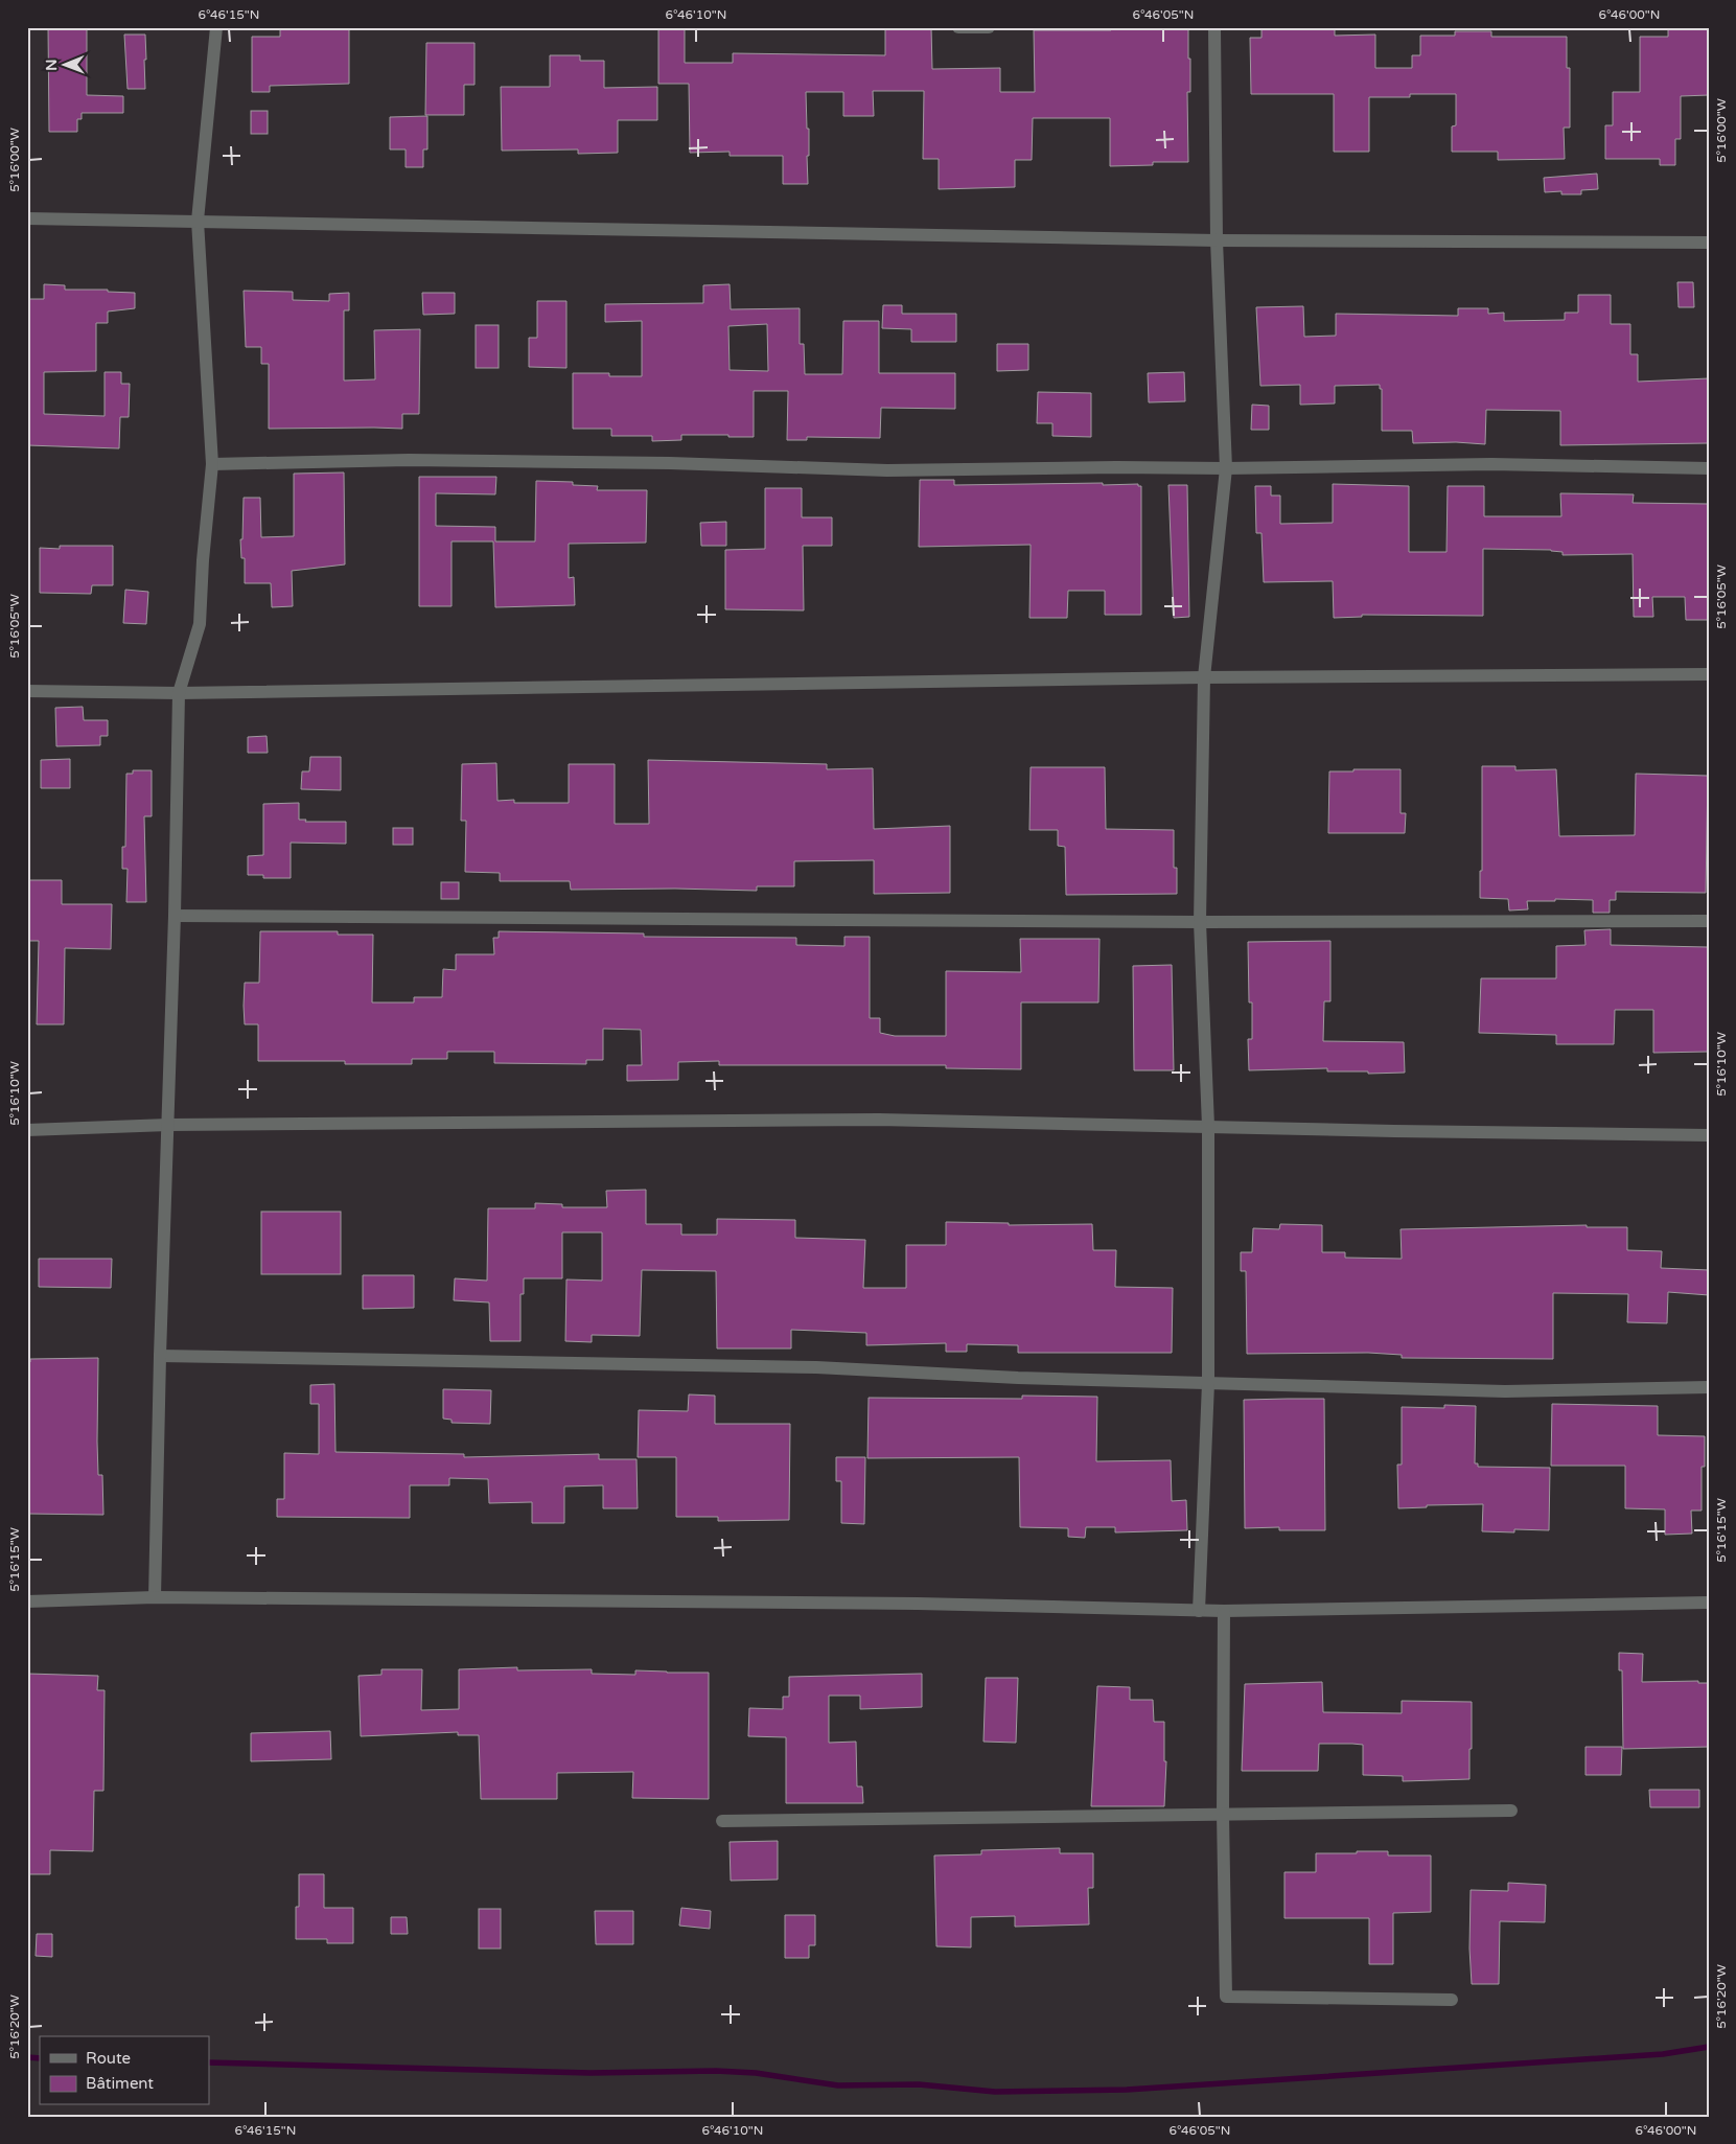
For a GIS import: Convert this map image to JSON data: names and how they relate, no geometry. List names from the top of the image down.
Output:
{
  "legend": ["Route", "Bâtiment"],
  "north": "left",
  "coordinates": [
    "6°46'15\"N",
    "6°46'10\"N",
    "6°46'05\"N",
    "6°46'00\"N",
    "5°16'00\"W",
    "5°16'05\"W",
    "5°16'10\"W",
    "5°16'15\"W",
    "5°16'20\"W"
  ]
}
